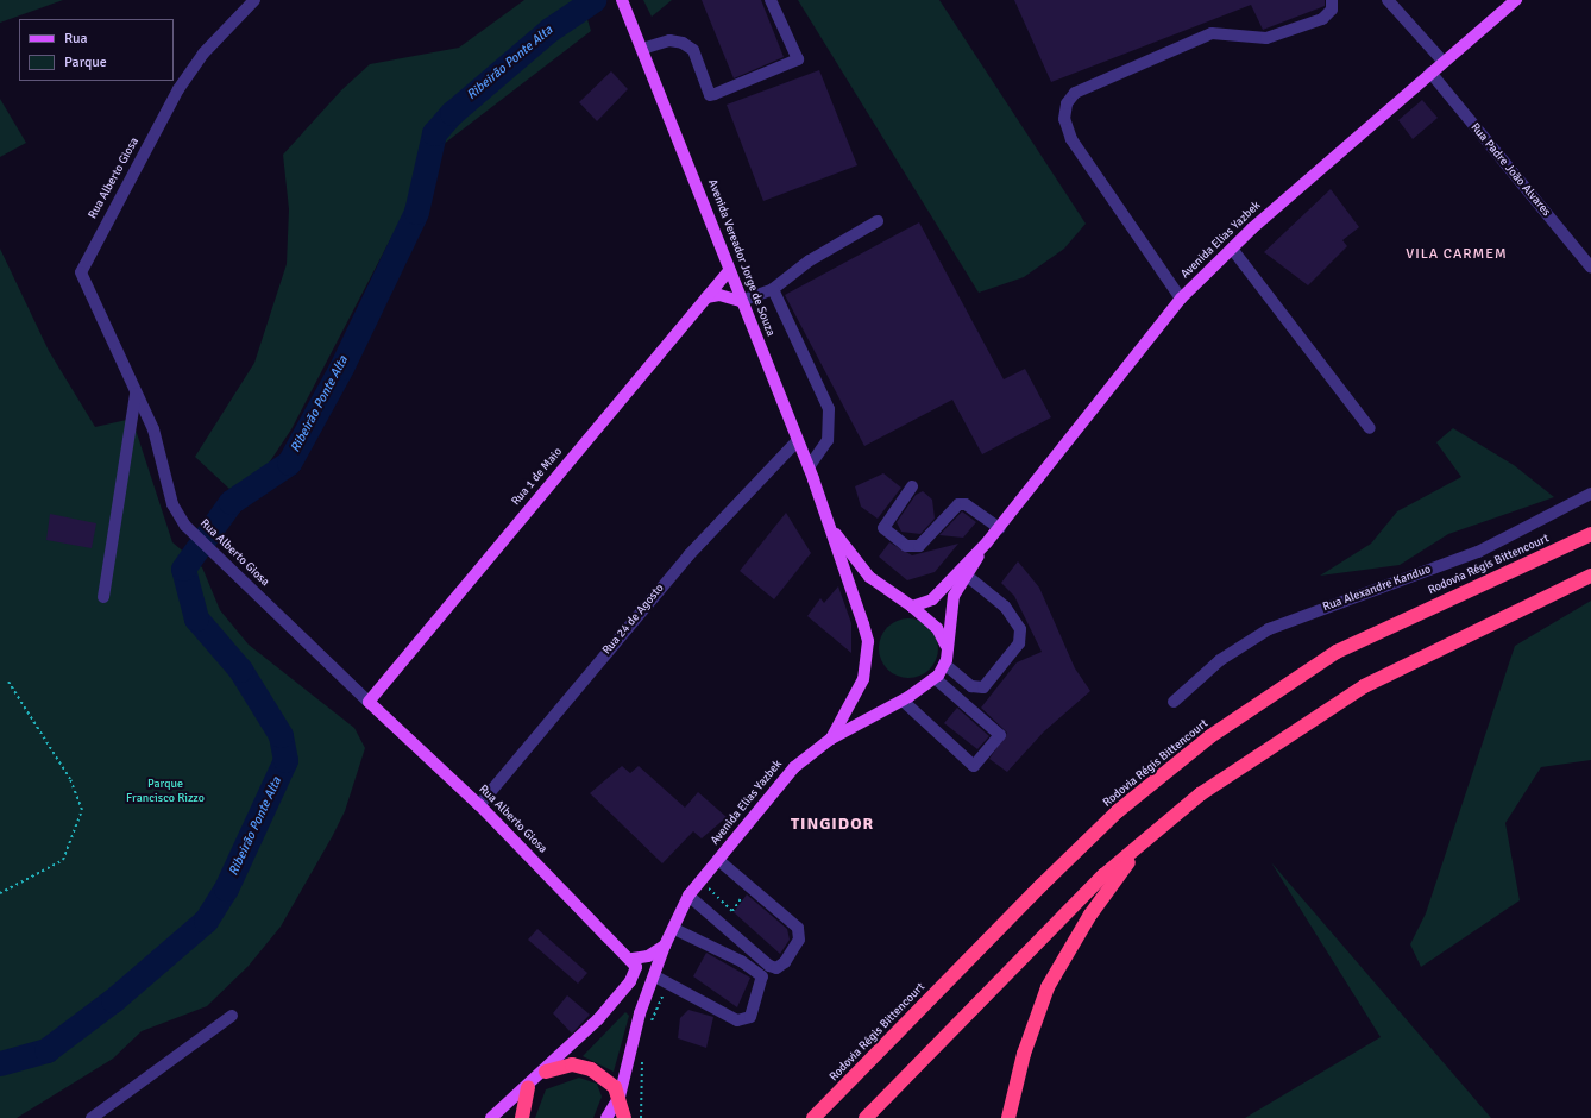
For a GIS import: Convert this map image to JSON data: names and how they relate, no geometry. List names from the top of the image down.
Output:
{
  "streets": {
    "highway": ["Rodovia Régis Bittencourt"],
    "main road": [
      "Rua Alberto Giosa",
      "Avenida Elias Yazbek",
      "Avenida Vereador Jorge de Souza",
      "Rua 1 de Maio"
    ],
    "street": ["Rua Padre João Alvares", "Rua Alexandre Kanduo", "Rua 24 de Agosto"]
  },
  "crossings": [
    ["Rua Padre João Alvares", "Avenida Elias Yazbek"],
    ["Rua Alberto Giosa", "Rua 1 de Maio"],
    ["Rua Alberto Giosa", "Rua 24 de Agosto"],
    ["Avenida Elias Yazbek", "Avenida Vereador Jorge de Souza"],
    ["Avenida Vereador Jorge de Souza", "Rua 1 de Maio"],
    ["Avenida Vereador Jorge de Souza", "Rua 24 de Agosto"]
  ],
  "districts": ["VILA CARMEM", "TINGIDOR"],
  "water": ["Ribeirão Ponte Alta"],
  "parks": ["Parque Francisco Rizzo"],
  "legend": ["Rua", "Parque"]
}
